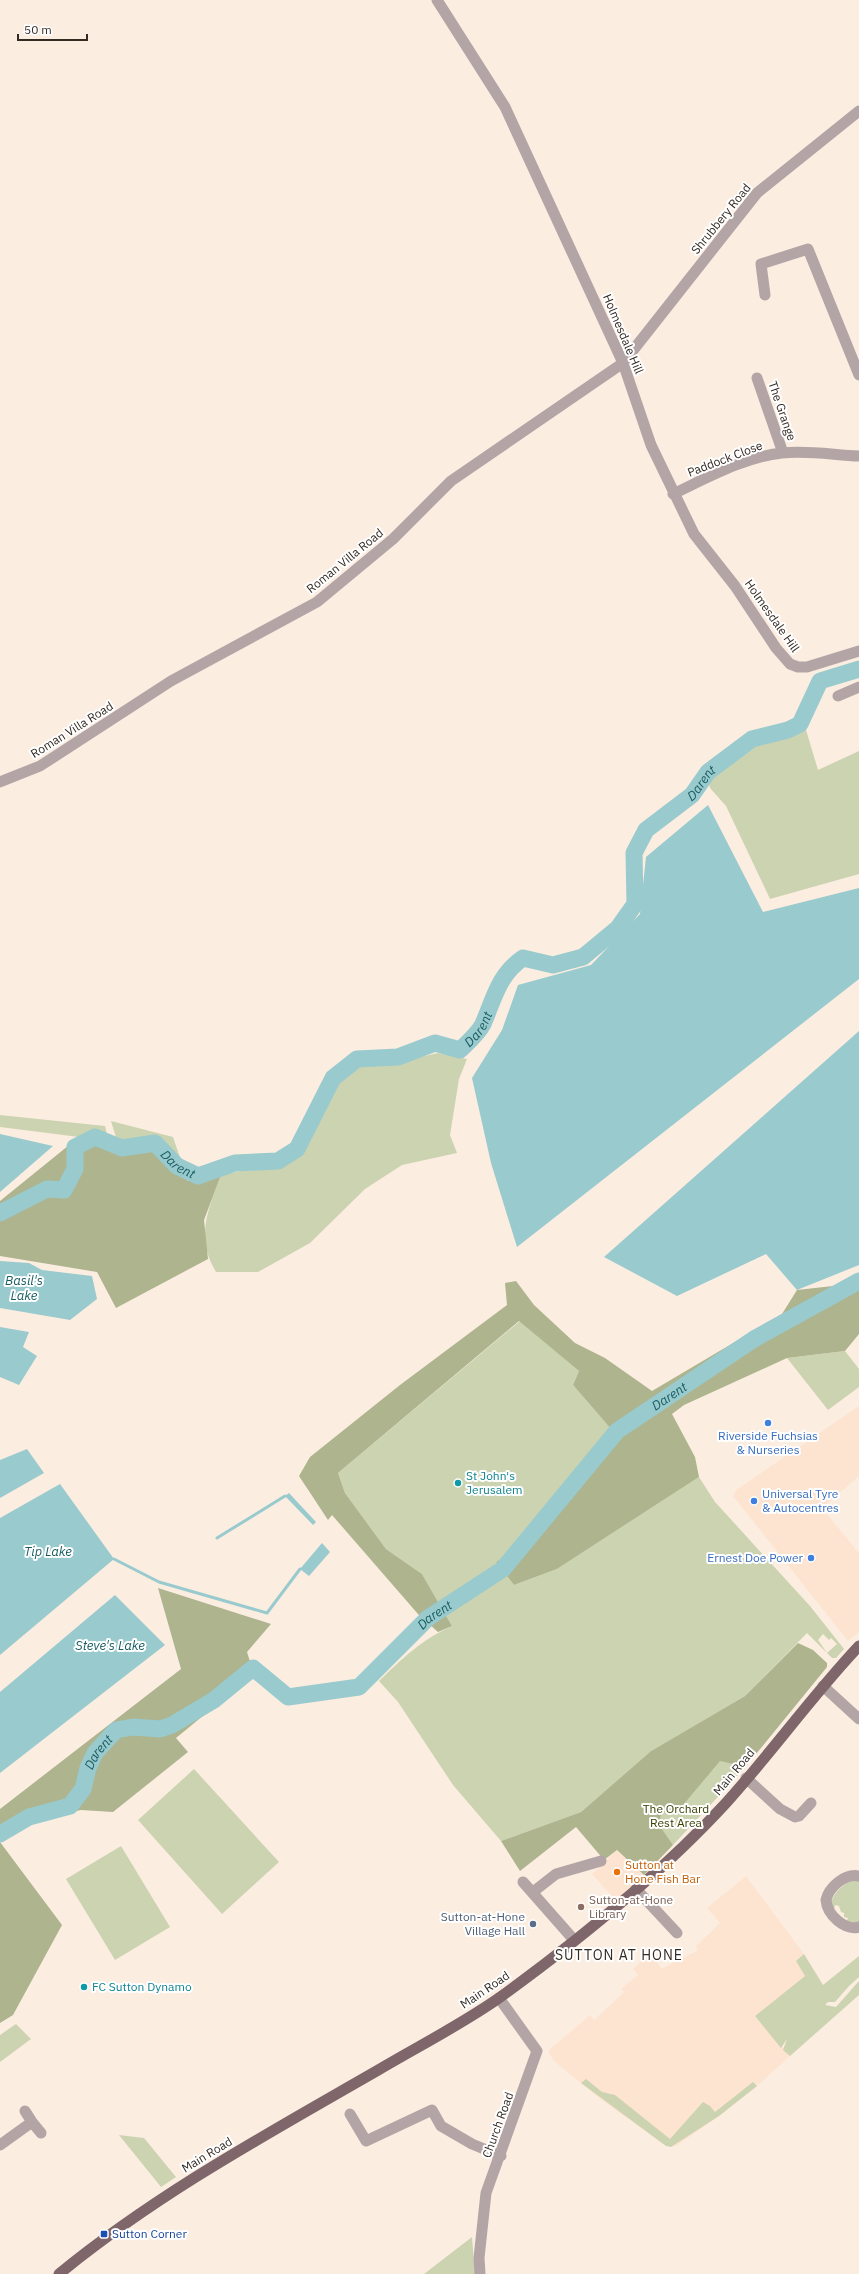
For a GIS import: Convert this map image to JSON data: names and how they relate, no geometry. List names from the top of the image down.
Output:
{
  "streets": {
    "main road": ["Main Road"],
    "street": [
      "Shrubbery Road",
      "Holmesdale Hill",
      "The Grange",
      "Paddock Close",
      "Roman Villa Road",
      "Church Road"
    ]
  },
  "crossings": [
    ["Shrubbery Road", "Holmesdale Hill"],
    ["Shrubbery Road", "Roman Villa Road"],
    ["Holmesdale Hill", "Paddock Close"],
    ["Holmesdale Hill", "Roman Villa Road"],
    ["The Grange", "Paddock Close"],
    ["Main Road", "Church Road"]
  ],
  "districts": ["SUTTON AT HONE"],
  "water": [
    "Darent",
    "Basil's Lake",
    "Tip Lake",
    "Steve's Lake"
  ],
  "parks": ["The Orchard Rest Area"],
  "places": {
    "other": [
      "Riverside Fuchsias & Nurseries",
      "St John's Jerusalem",
      "Universal Tyre & Autocentres",
      "Ernest Doe Power",
      "Sutton at Hone Fish Bar",
      "Sutton-at-Hone Library",
      "Sutton-at-Hone Village Hall",
      "FC Sutton Dynamo"
    ],
    "transit": ["Sutton Corner"]
  },
  "scale_bar": "50 m"
}
